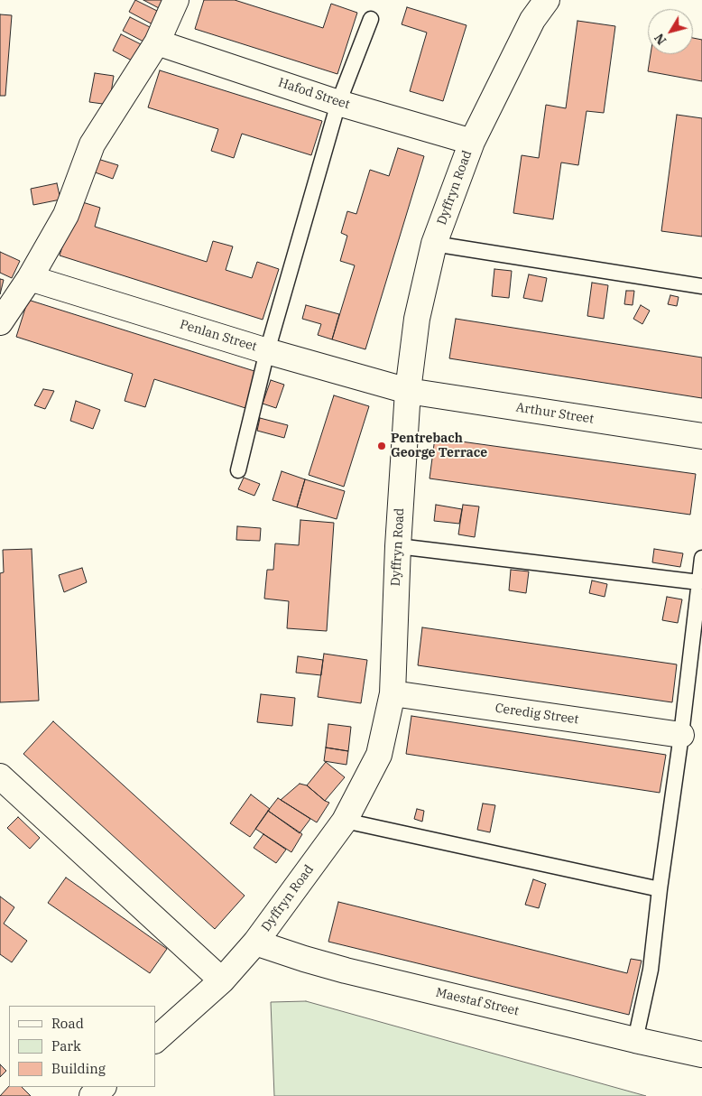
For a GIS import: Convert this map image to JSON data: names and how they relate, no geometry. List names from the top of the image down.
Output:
{
  "streets": {
    "street": [
      "Hafod Street",
      "Dyffryn Road",
      "Penlan Street",
      "Arthur Street",
      "Ceredig Street",
      "Maestaf Street"
    ]
  },
  "crossings": [
    ["Hafod Street", "Dyffryn Road"],
    ["Dyffryn Road", "Penlan Street"],
    ["Dyffryn Road", "Arthur Street"],
    ["Dyffryn Road", "Ceredig Street"],
    ["Dyffryn Road", "Maestaf Street"],
    ["Penlan Street", "Arthur Street"]
  ],
  "places": ["Pentrebach George Terrace"],
  "legend": ["Road", "Park", "Building"],
  "north": "bottom left"
}
